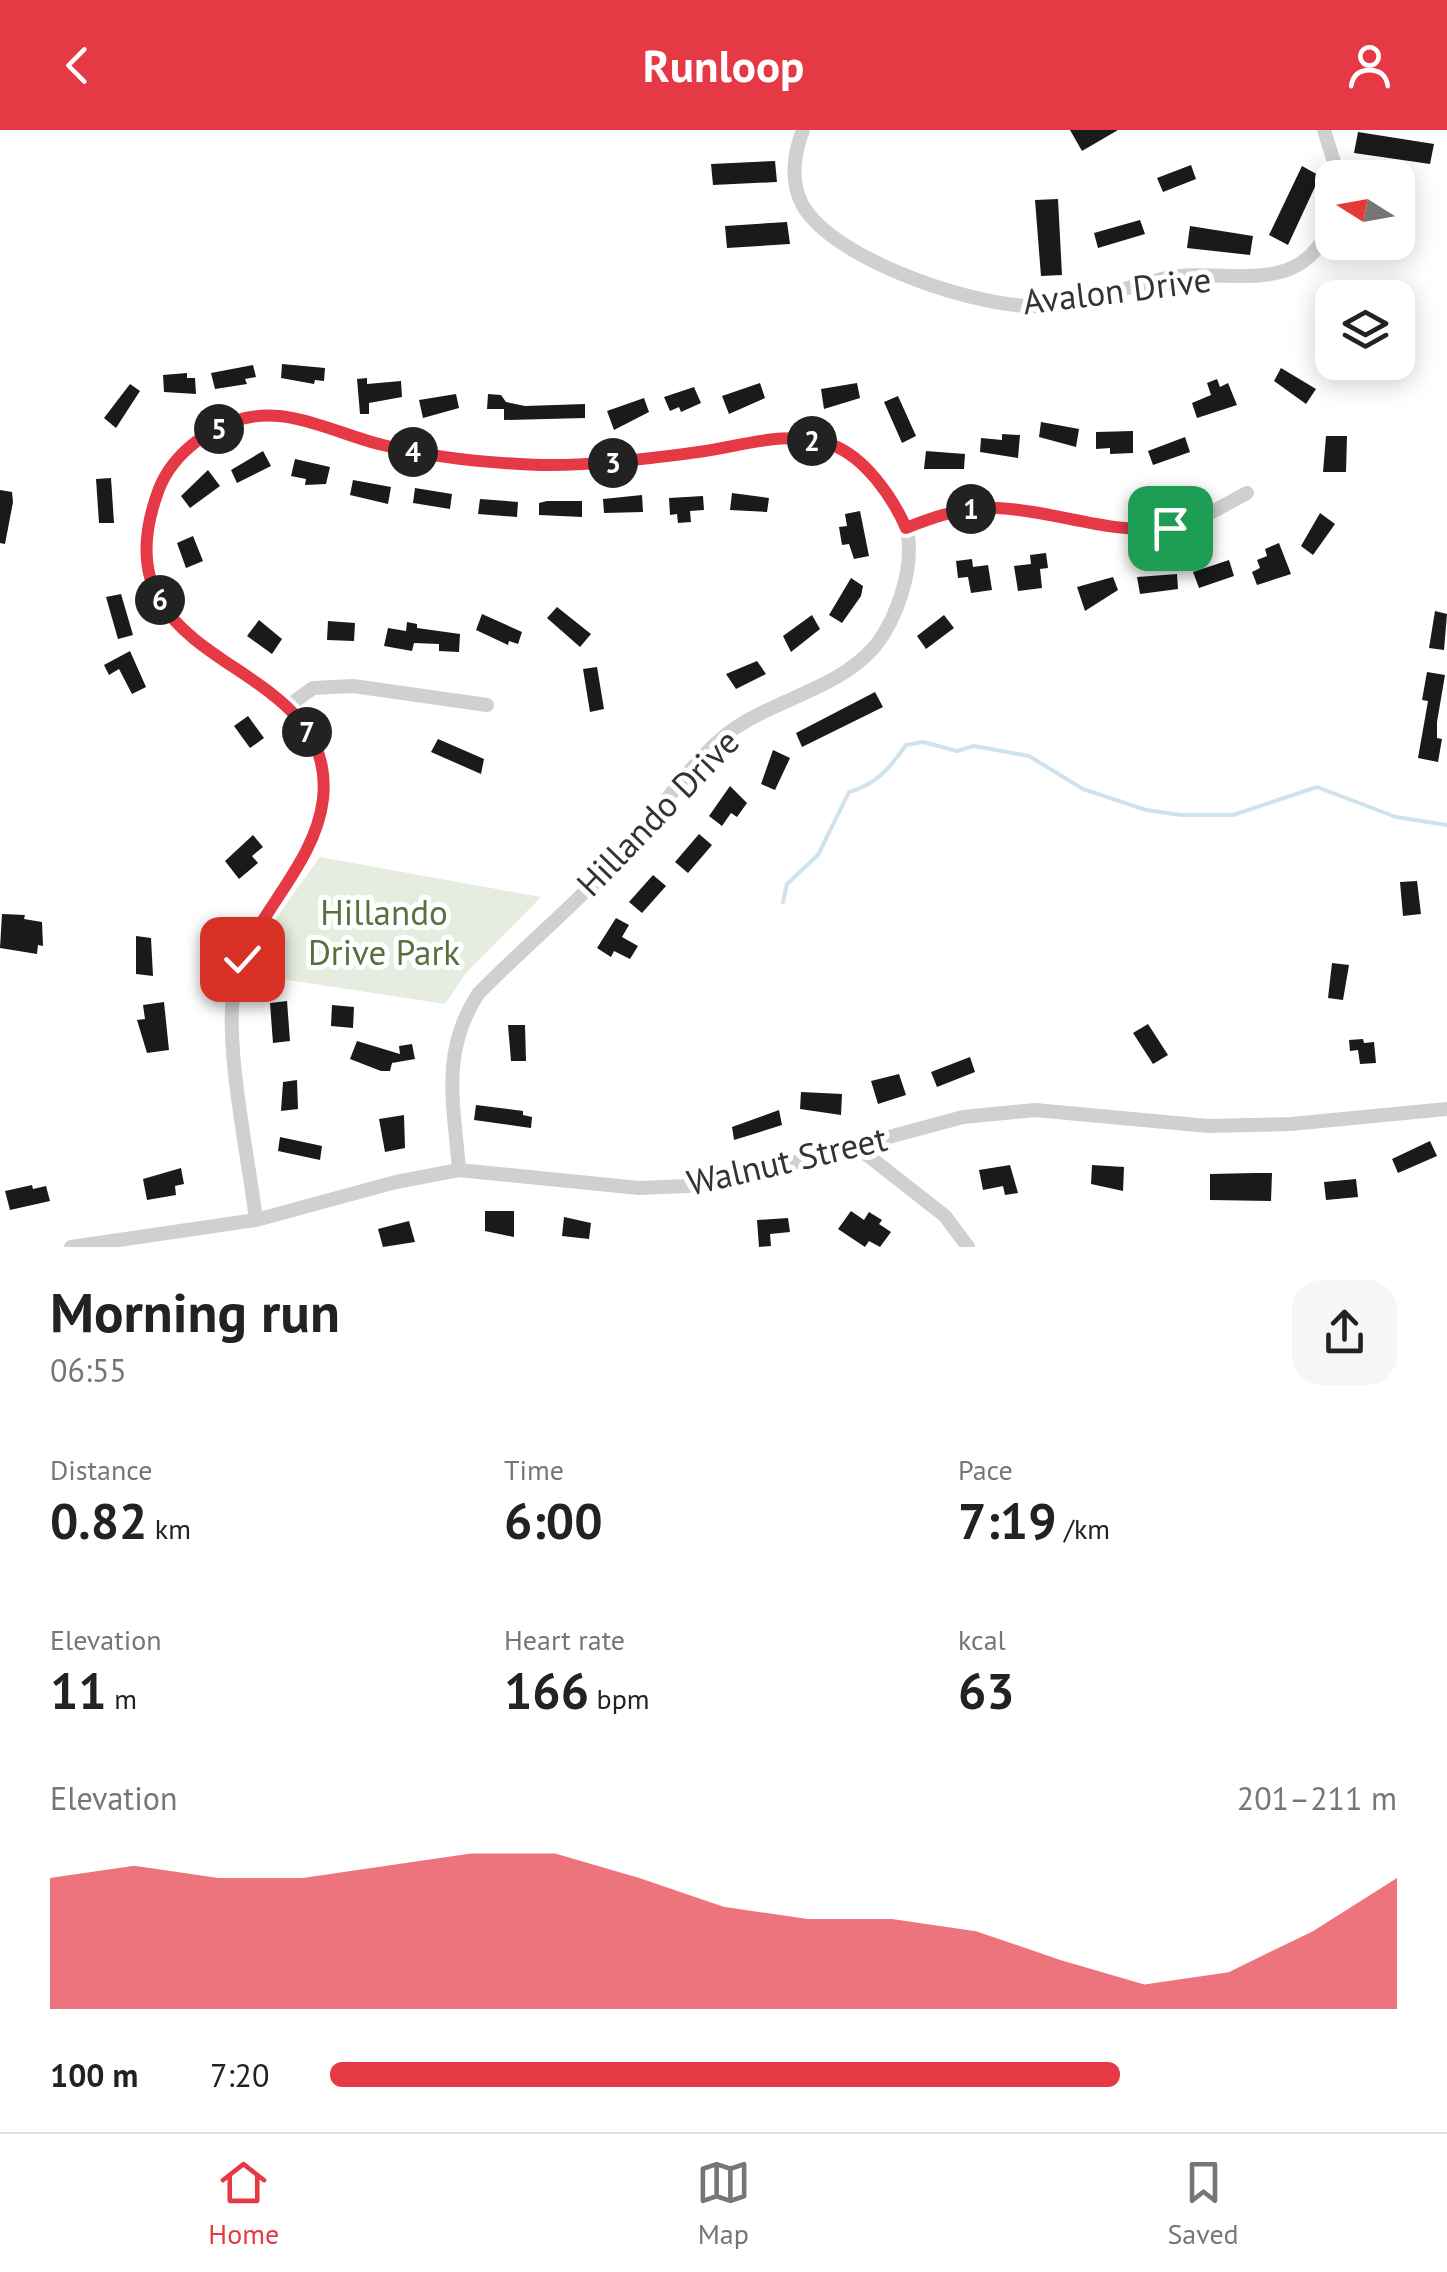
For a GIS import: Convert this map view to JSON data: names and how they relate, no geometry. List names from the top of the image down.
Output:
{
  "streets": {
    "street": ["Avalon Drive", "Hillando Drive", "Walnut Street"]
  },
  "crossings": [
    ["Hillando Drive", "Walnut Street"]
  ],
  "parks": ["Hillando Drive Park"],
  "north": "left",
  "page": {
    "header": "Runloop",
    "pins": [
      "5",
      "2",
      "4",
      "3",
      "1",
      "6",
      "7"
    ],
    "heading": ["Morning run", "06:55"],
    "stats": [
      ["Distance", "0.82 km"],
      ["Time", "6:00"],
      ["Pace", "7:19 /km"],
      ["Elevation", "11 m"],
      ["Heart rate", "166 bpm"],
      ["kcal", "63"]
    ],
    "chart": ["Elevation", "201–211 m"],
    "list": [
      {
        "name": "100 m",
        "note": "7:20"
      }
    ],
    "tabs": ["Home", "Map", "Saved"]
  }
}
